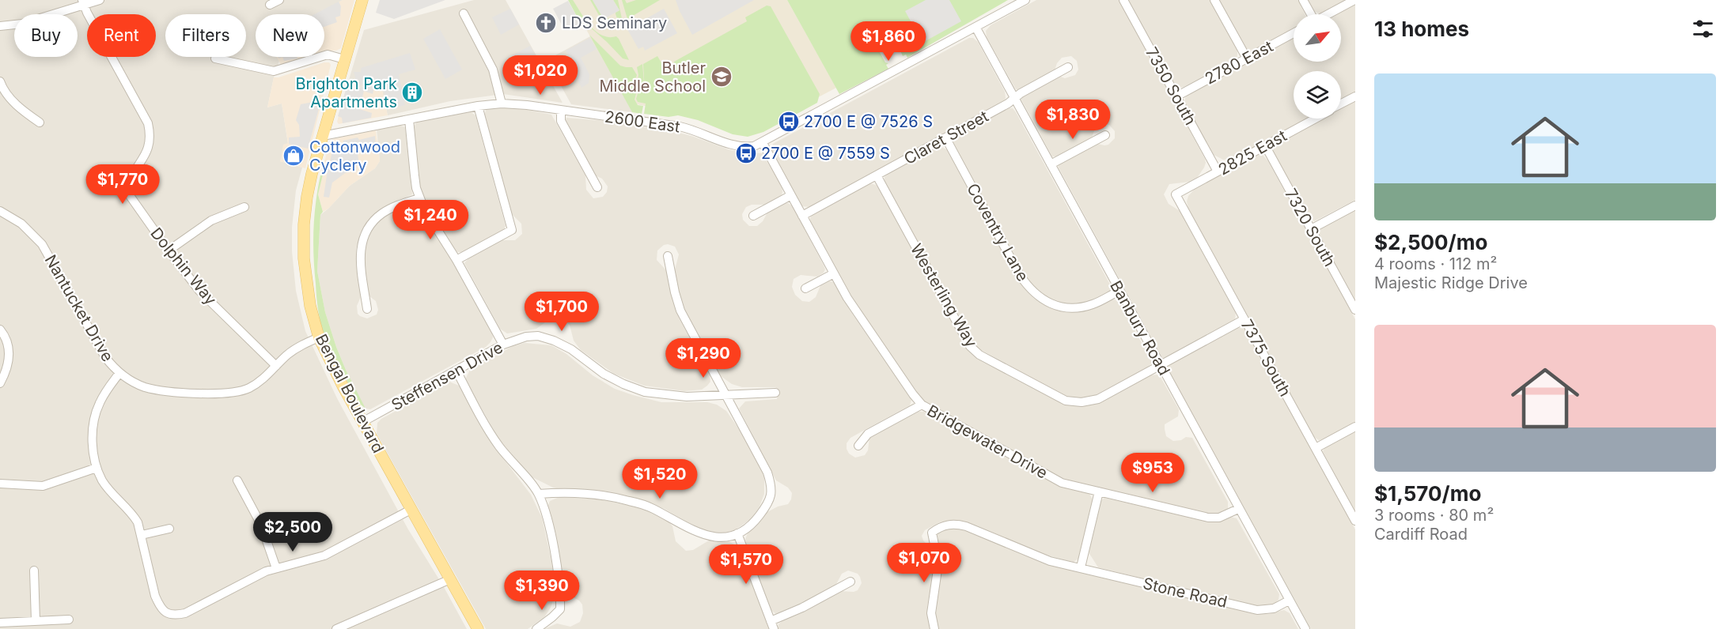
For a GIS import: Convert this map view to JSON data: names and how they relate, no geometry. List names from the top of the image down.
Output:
{
  "streets": {
    "main road": ["Bengal Boulevard"],
    "street": [
      "2780 East",
      "7350 South",
      "2600 East",
      "Claret Street",
      "2825 East",
      "7320 South",
      "Coventry Lane",
      "Dolphin Way",
      "Westerling Way",
      "Nantucket Drive",
      "Banbury Road",
      "7375 South",
      "Steffensen Drive",
      "Bridgewater Drive",
      "Stone Road"
    ]
  },
  "crossings": [
    ["2780 East", "7350 South"],
    ["7350 South", "2825 East"],
    ["2600 East", "Bengal Boulevard"],
    ["2600 East", "Bridgewater Drive"],
    ["Claret Street", "Coventry Lane"],
    ["Claret Street", "Westerling Way"],
    ["Claret Street", "Banbury Road"],
    ["Claret Street", "Bridgewater Drive"],
    ["2825 East", "7320 South"],
    ["2825 East", "7375 South"],
    ["Coventry Lane", "Banbury Road"],
    ["Dolphin Way", "Nantucket Drive"],
    ["Westerling Way", "Banbury Road"],
    ["Westerling Way", "7375 South"],
    ["Nantucket Drive", "Bengal Boulevard"],
    ["Banbury Road", "Bridgewater Drive"],
    ["Banbury Road", "Stone Road"],
    ["Steffensen Drive", "Bengal Boulevard"]
  ],
  "places": {
    "church": ["LDS Seminary"],
    "school or university": ["Butler Middle School"],
    "building": ["Brighton Park Apartments"],
    "bus stop": ["2700 E @ 7526 S", "2700 E @ 7559 S"],
    "shop": ["Cottonwood Cyclery"]
  },
  "north": "top right",
  "page": {
    "heading": "13 homes",
    "chip": [
      "Buy",
      "Rent",
      "Filters",
      "New"
    ],
    "price": [
      "$1,860",
      "$1,020",
      "$1,830",
      "$1,770",
      "$1,240",
      "$1,700",
      "$1,290",
      "$953",
      "$1,520",
      "$2,500",
      "$1,070",
      "$1,570",
      "$1,390"
    ],
    "list": [
      {
        "name": "$2,500/mo",
        "note": "4 rooms · 112 m² · Majestic Ridge Drive"
      },
      {
        "name": "$1,570/mo",
        "note": "3 rooms · 80 m² · Cardiff Road"
      }
    ]
  }
}
